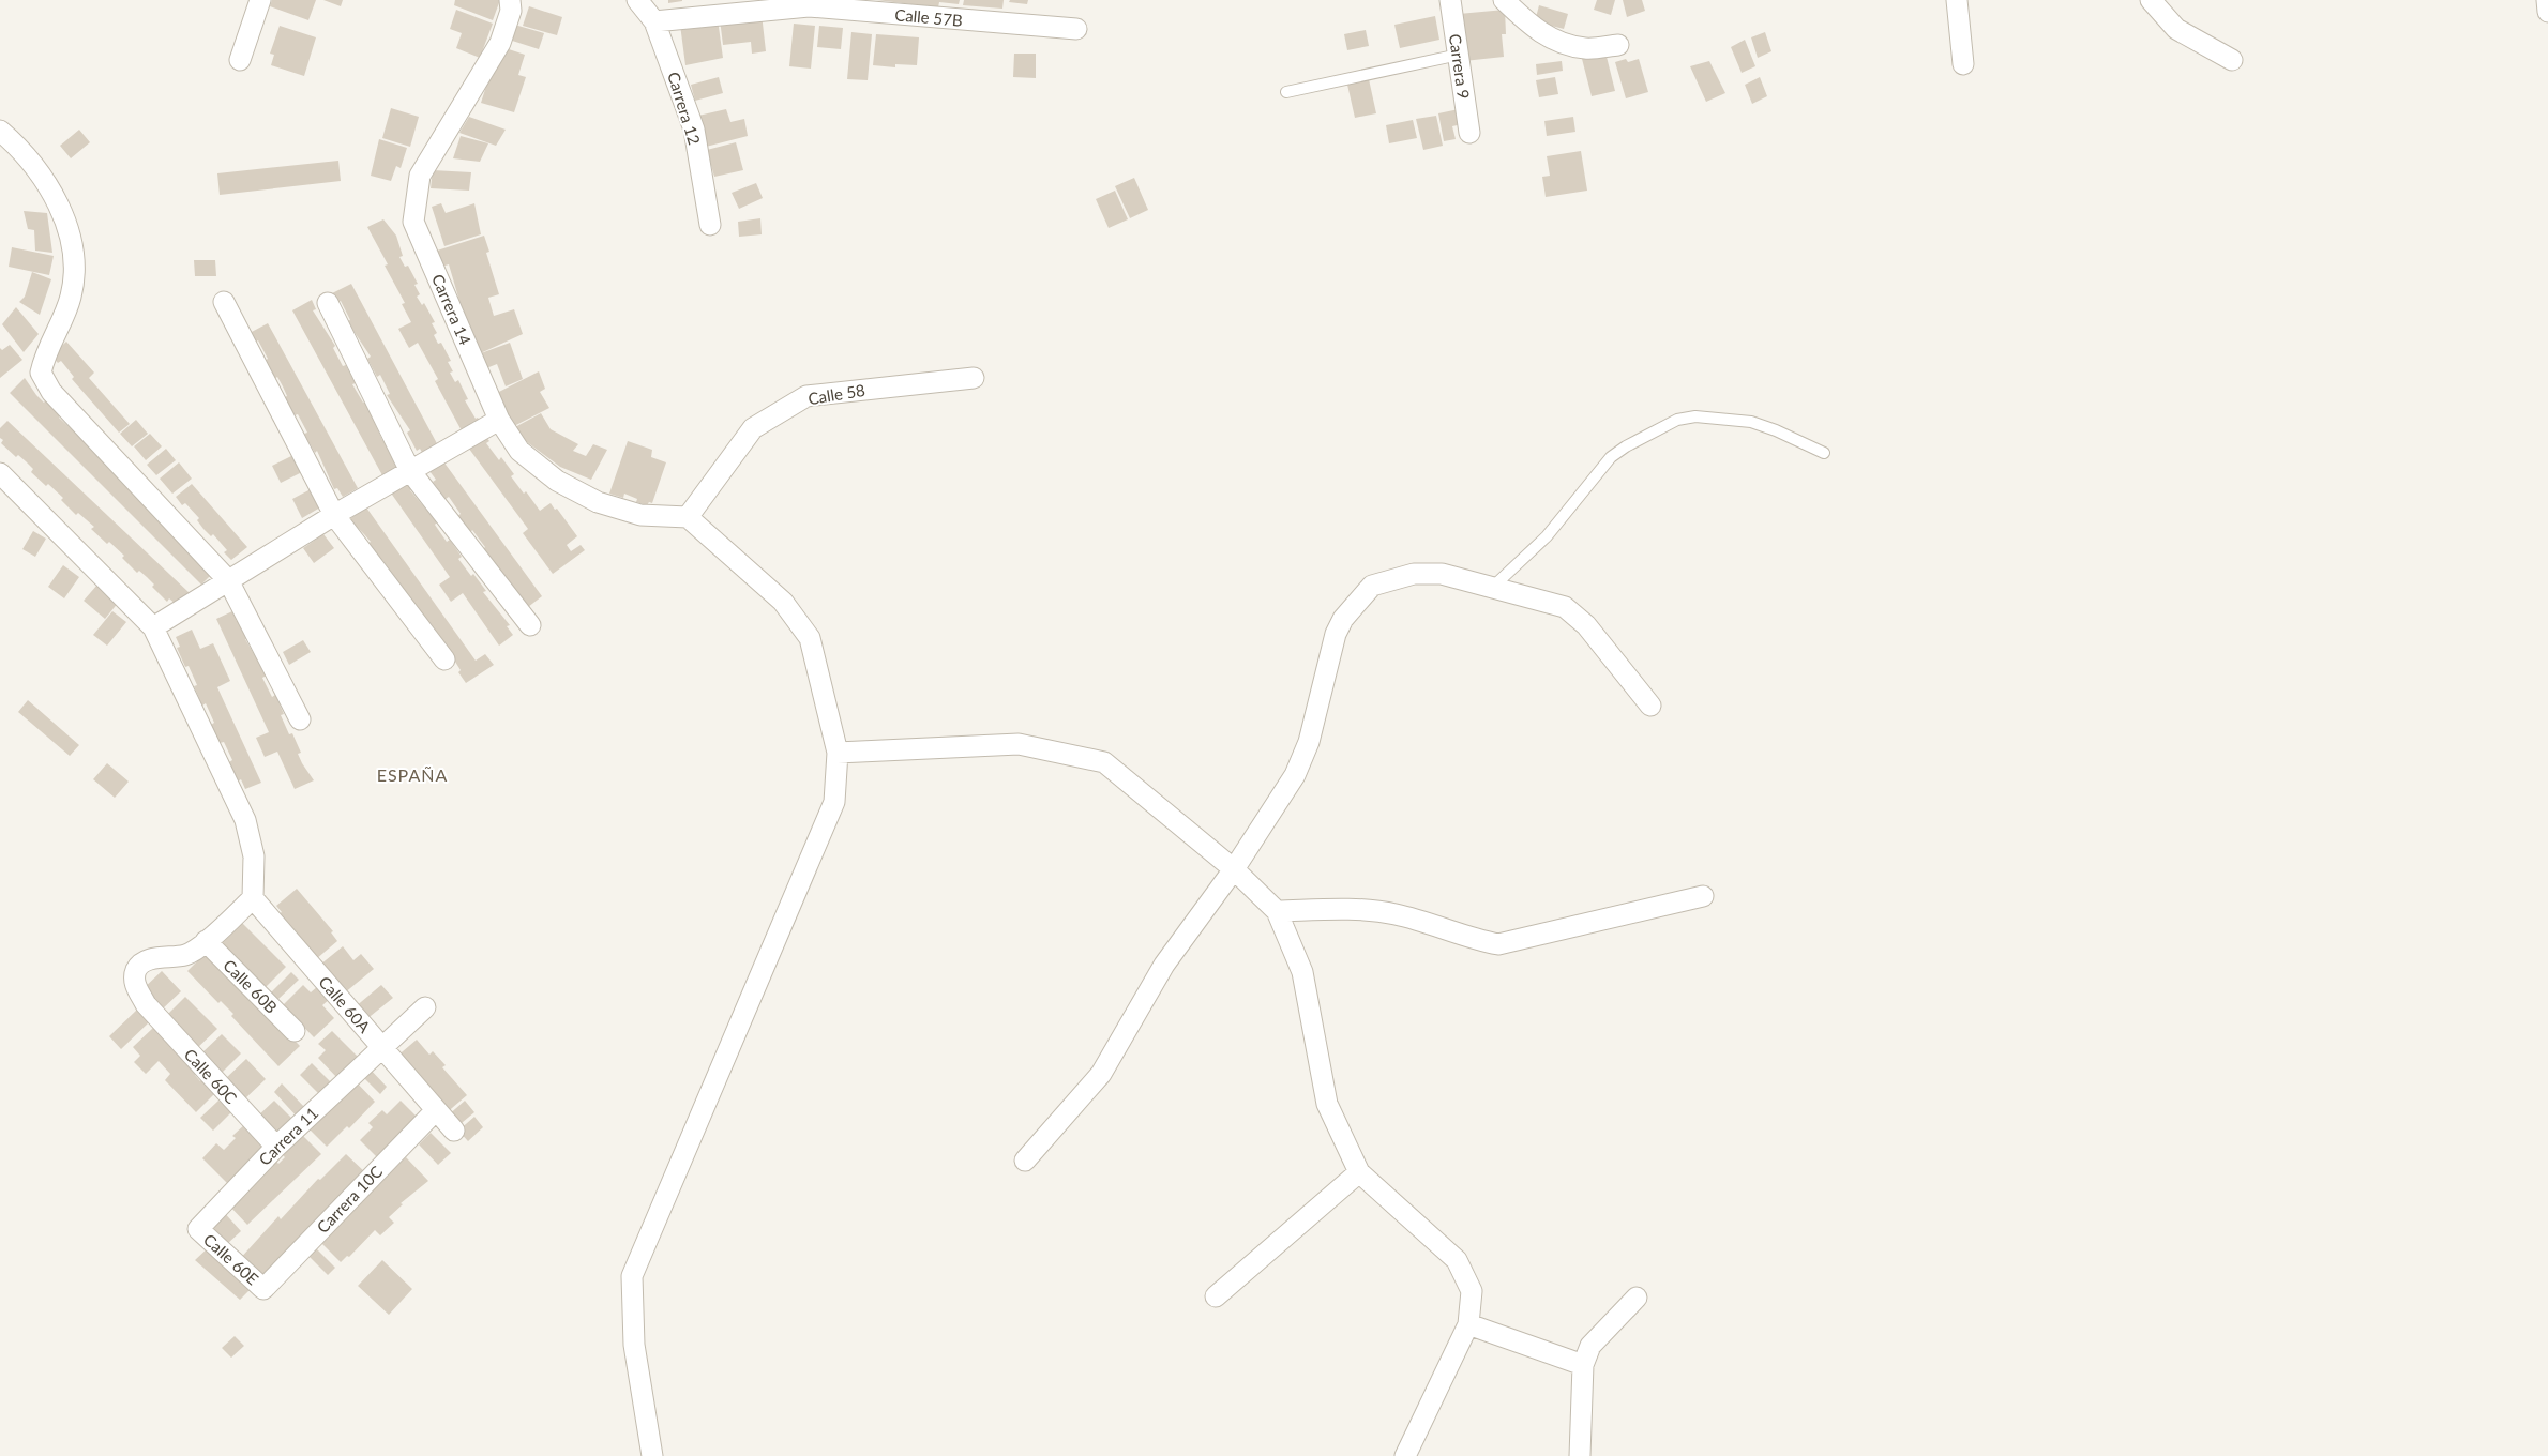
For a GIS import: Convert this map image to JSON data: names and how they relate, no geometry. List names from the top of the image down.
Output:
{
  "streets": {
    "street": [
      "Calle 57B",
      "Carrera 9",
      "Carrera 12",
      "Carrera 14",
      "Calle 58",
      "Calle 60B",
      "Calle 60A",
      "Calle 60C",
      "Carrera 11",
      "Carrera 10C",
      "Calle 60E"
    ]
  },
  "crossings": [
    ["Calle 57B", "Carrera 12"],
    ["Carrera 14", "Calle 58"],
    ["Calle 60B", "Calle 60C"],
    ["Calle 60A", "Calle 60C"],
    ["Calle 60A", "Carrera 11"],
    ["Calle 60A", "Carrera 10C"],
    ["Calle 60C", "Carrera 11"],
    ["Carrera 11", "Calle 60E"],
    ["Carrera 10C", "Calle 60E"]
  ],
  "districts": ["ESPAÑA"]
}
